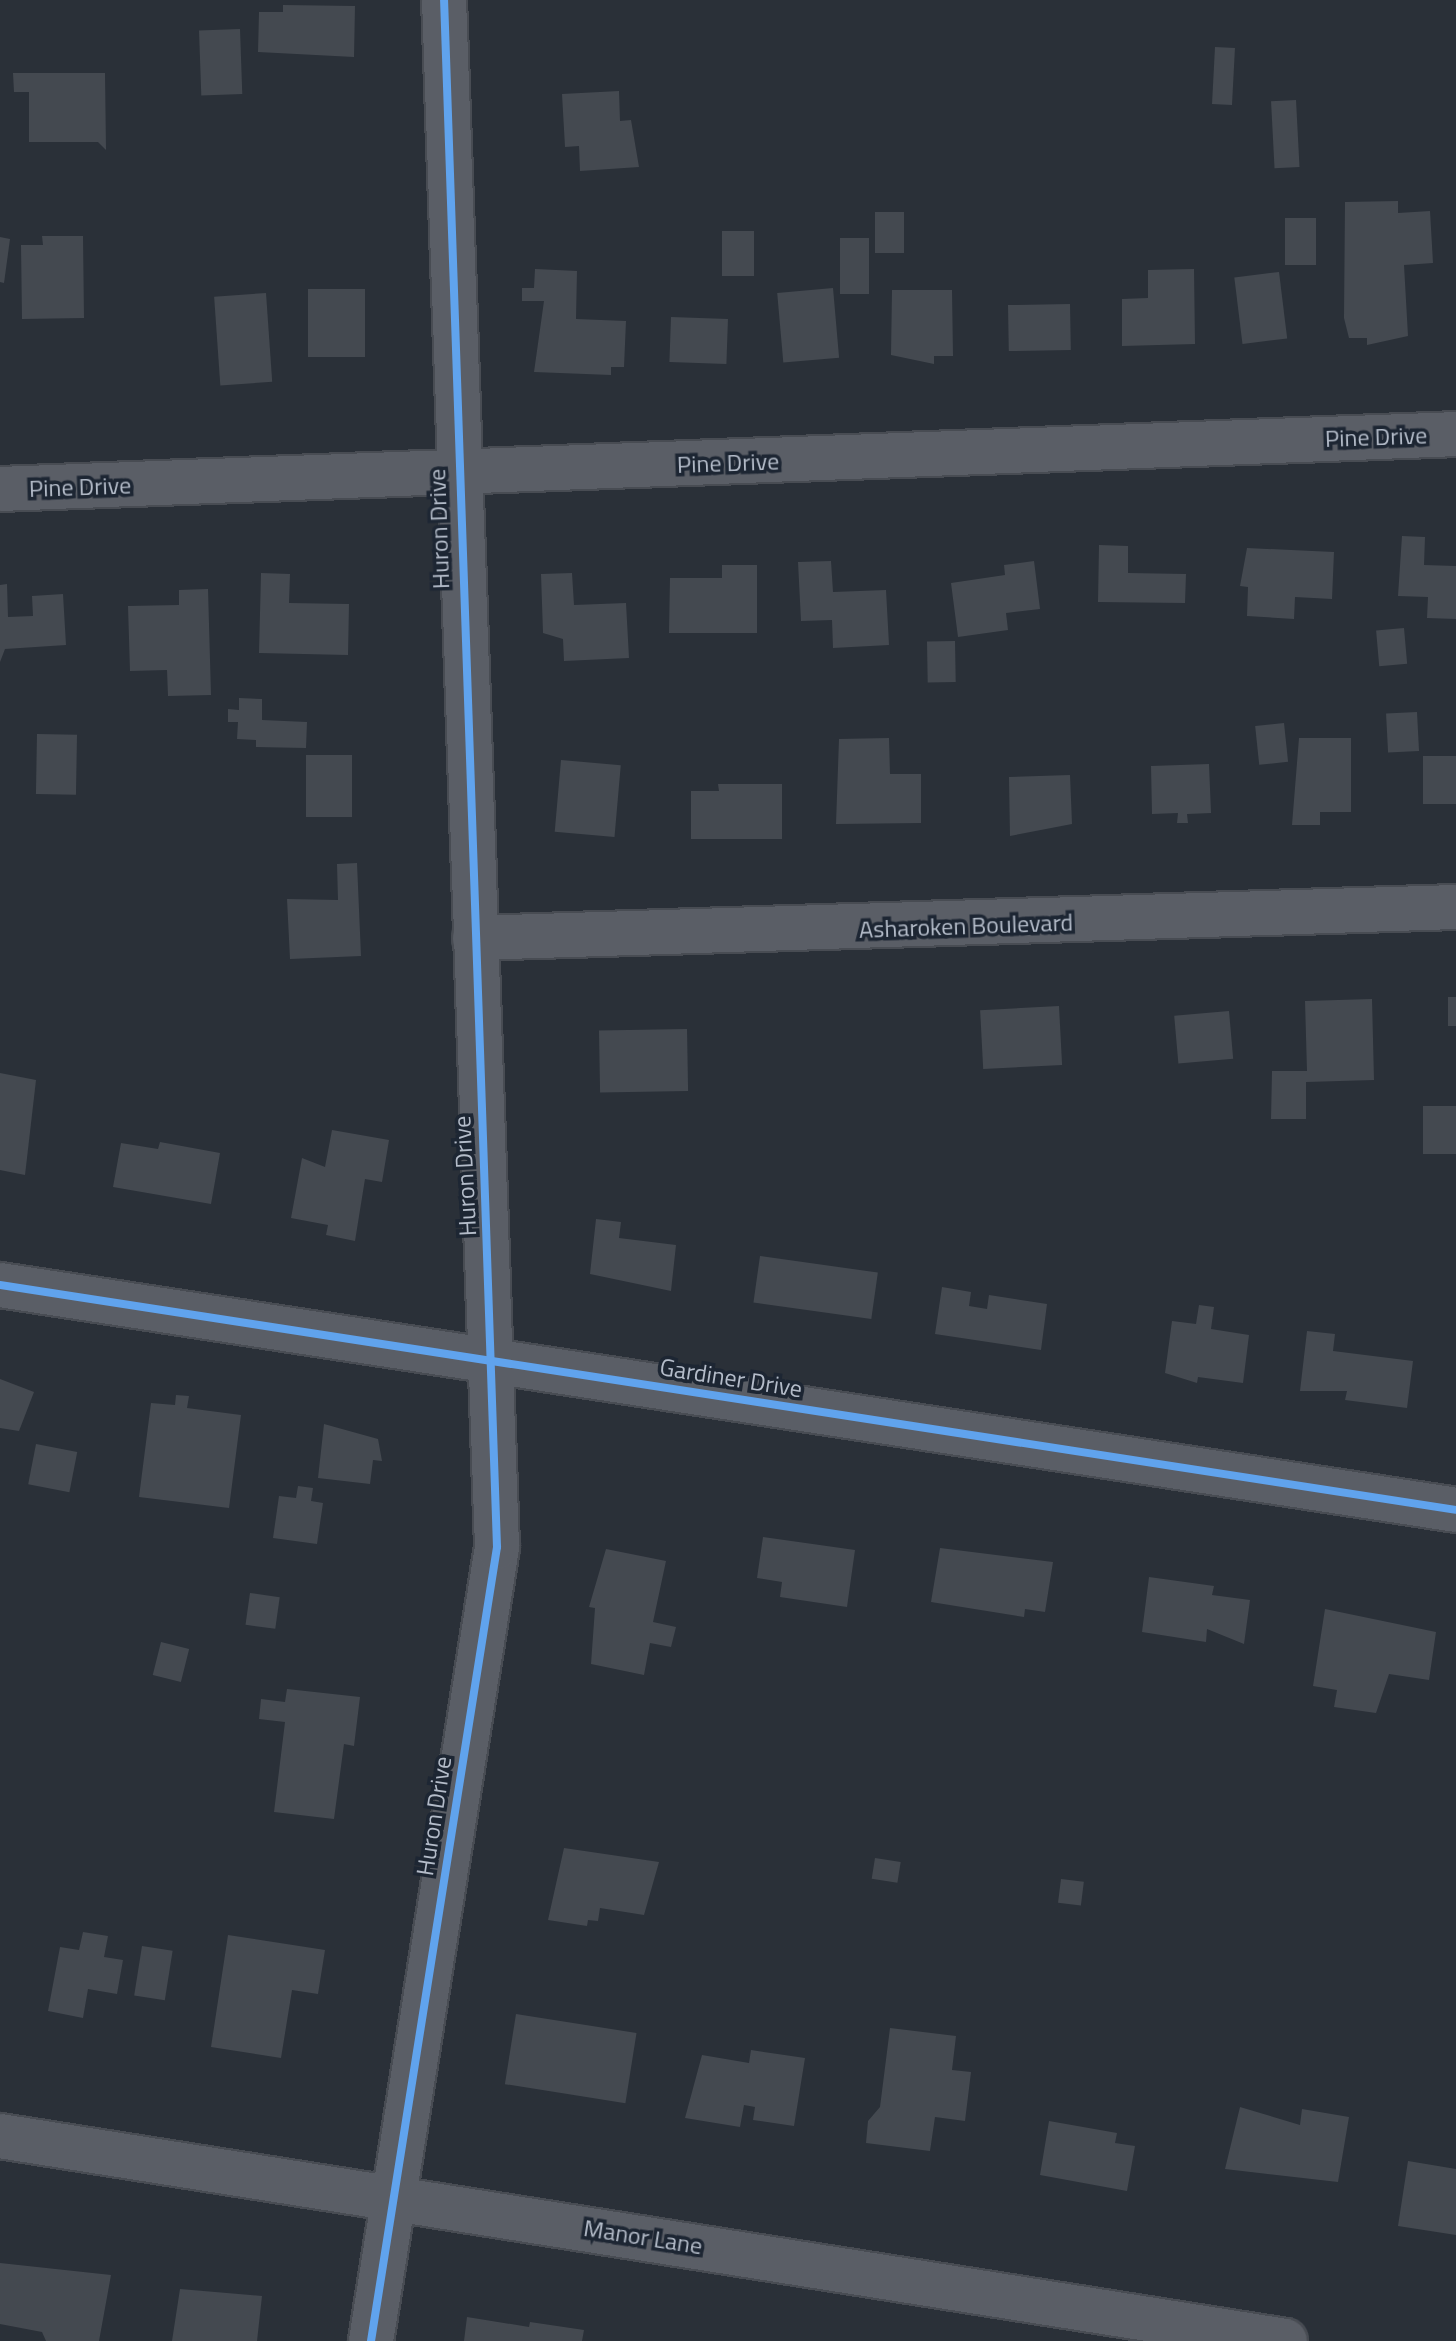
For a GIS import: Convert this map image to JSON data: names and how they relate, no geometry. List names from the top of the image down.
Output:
{
  "streets": {
    "street": [
      "Pine Drive",
      "Huron Drive",
      "Asharoken Boulevard",
      "Gardiner Drive",
      "Manor Lane"
    ]
  },
  "crossings": [
    ["Pine Drive", "Huron Drive"],
    ["Huron Drive", "Asharoken Boulevard"],
    ["Huron Drive", "Gardiner Drive"],
    ["Huron Drive", "Manor Lane"]
  ]
}
